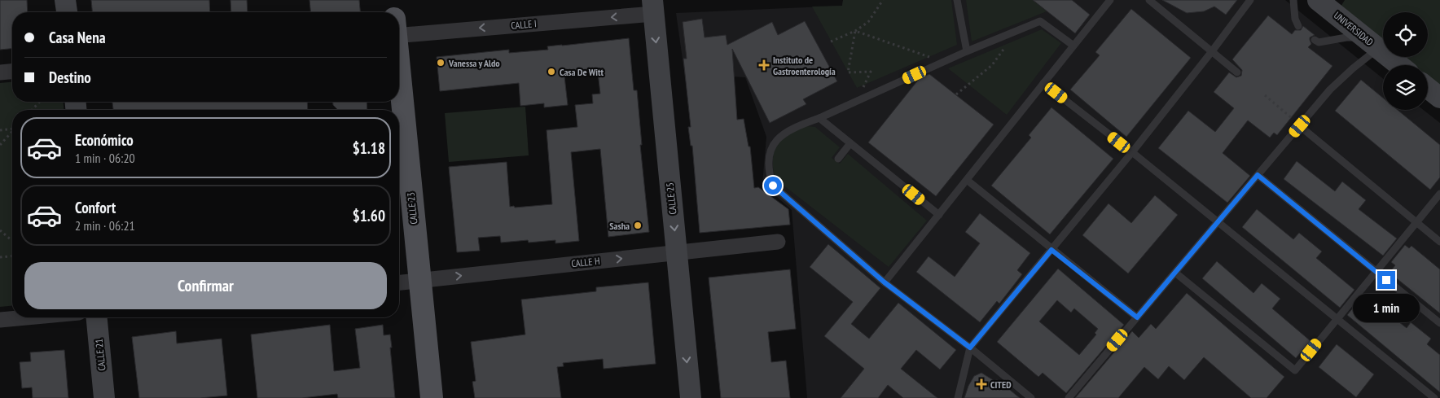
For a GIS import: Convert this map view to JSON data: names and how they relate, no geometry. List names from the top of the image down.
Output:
{
  "streets": {
    "main road": ["CALLE 23"],
    "street": [
      "CALLE I",
      "UNIVERSIDAD",
      "CALLE 25",
      "CALLE H",
      "CALLE 21"
    ]
  },
  "crossings": [
    ["CALLE I", "CALLE 25"],
    ["CALLE 25", "CALLE H"],
    ["CALLE 23", "CALLE H"]
  ],
  "one_way": ["CALLE I", "CALLE 25", "CALLE H"],
  "places": {
    "other": ["Vanessa y Aldo", "Casa De Witt", "Sasha"],
    "health": ["Instituto de Gastroenterología", "CITED"]
  },
  "page": {
    "banner": ["Casa Nena", "Destino"],
    "list": [
      {
        "name": "Económico",
        "note": "1 min · 06:20",
        "value": "$1.18"
      },
      {
        "name": "Confort",
        "note": "2 min · 06:21",
        "value": "$1.60"
      }
    ],
    "buttons": "Confirmar",
    "bubble": "1 min"
  }
}
